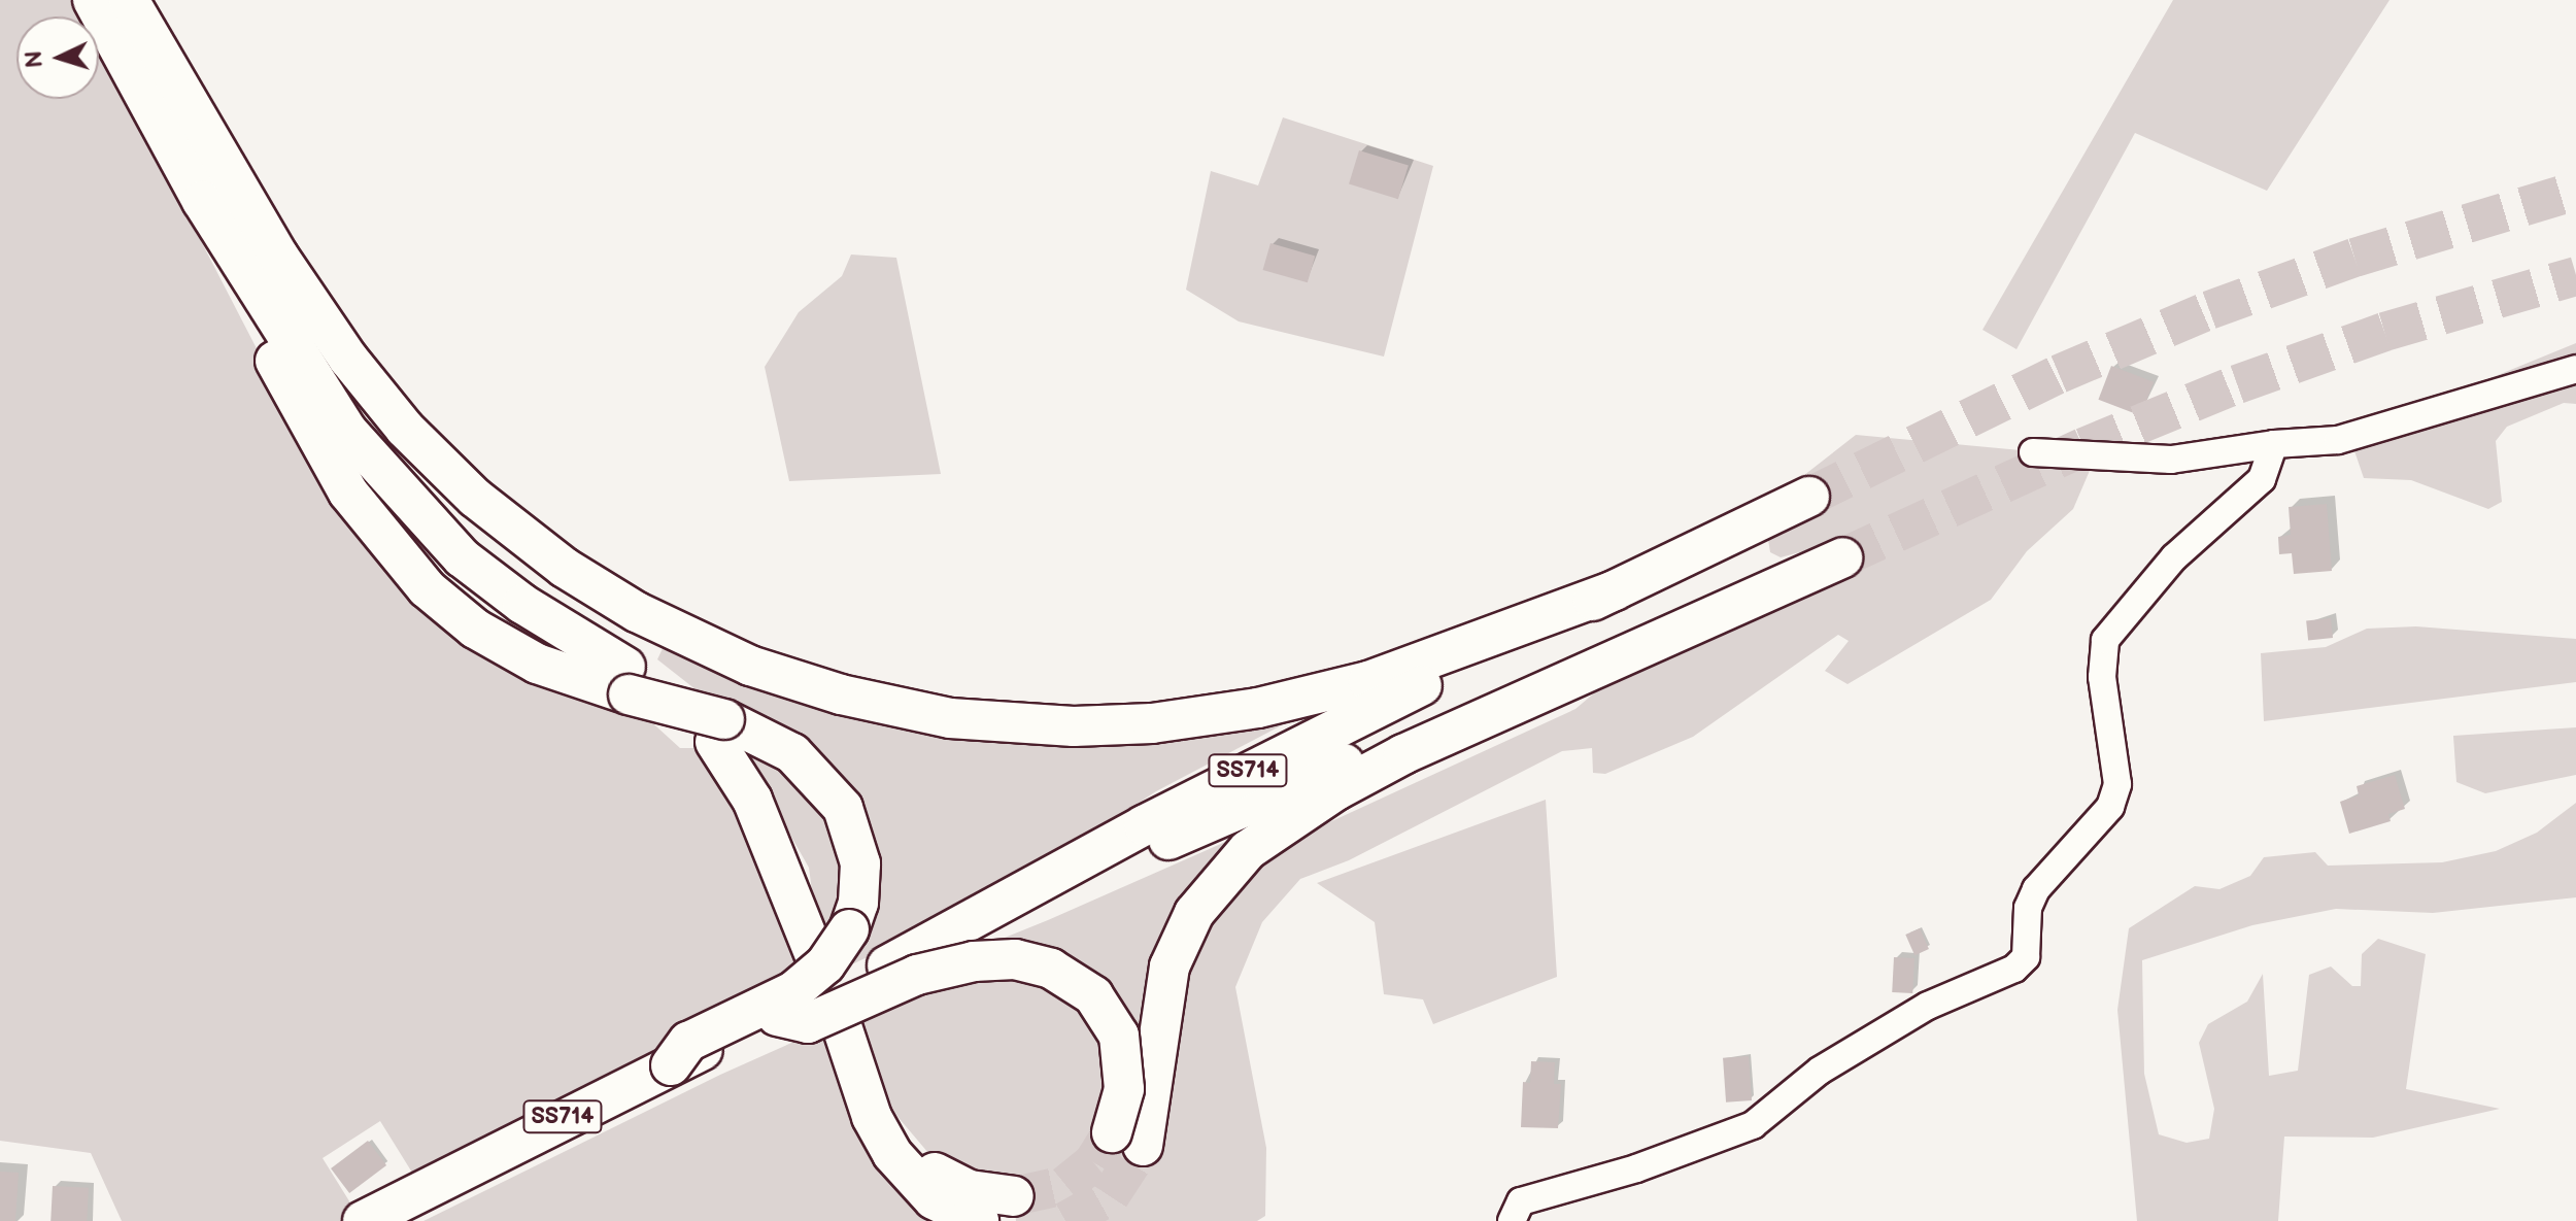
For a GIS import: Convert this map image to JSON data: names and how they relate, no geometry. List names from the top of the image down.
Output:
{
  "streets": {
    "highway": ["SS714"]
  },
  "north": "left"
}
